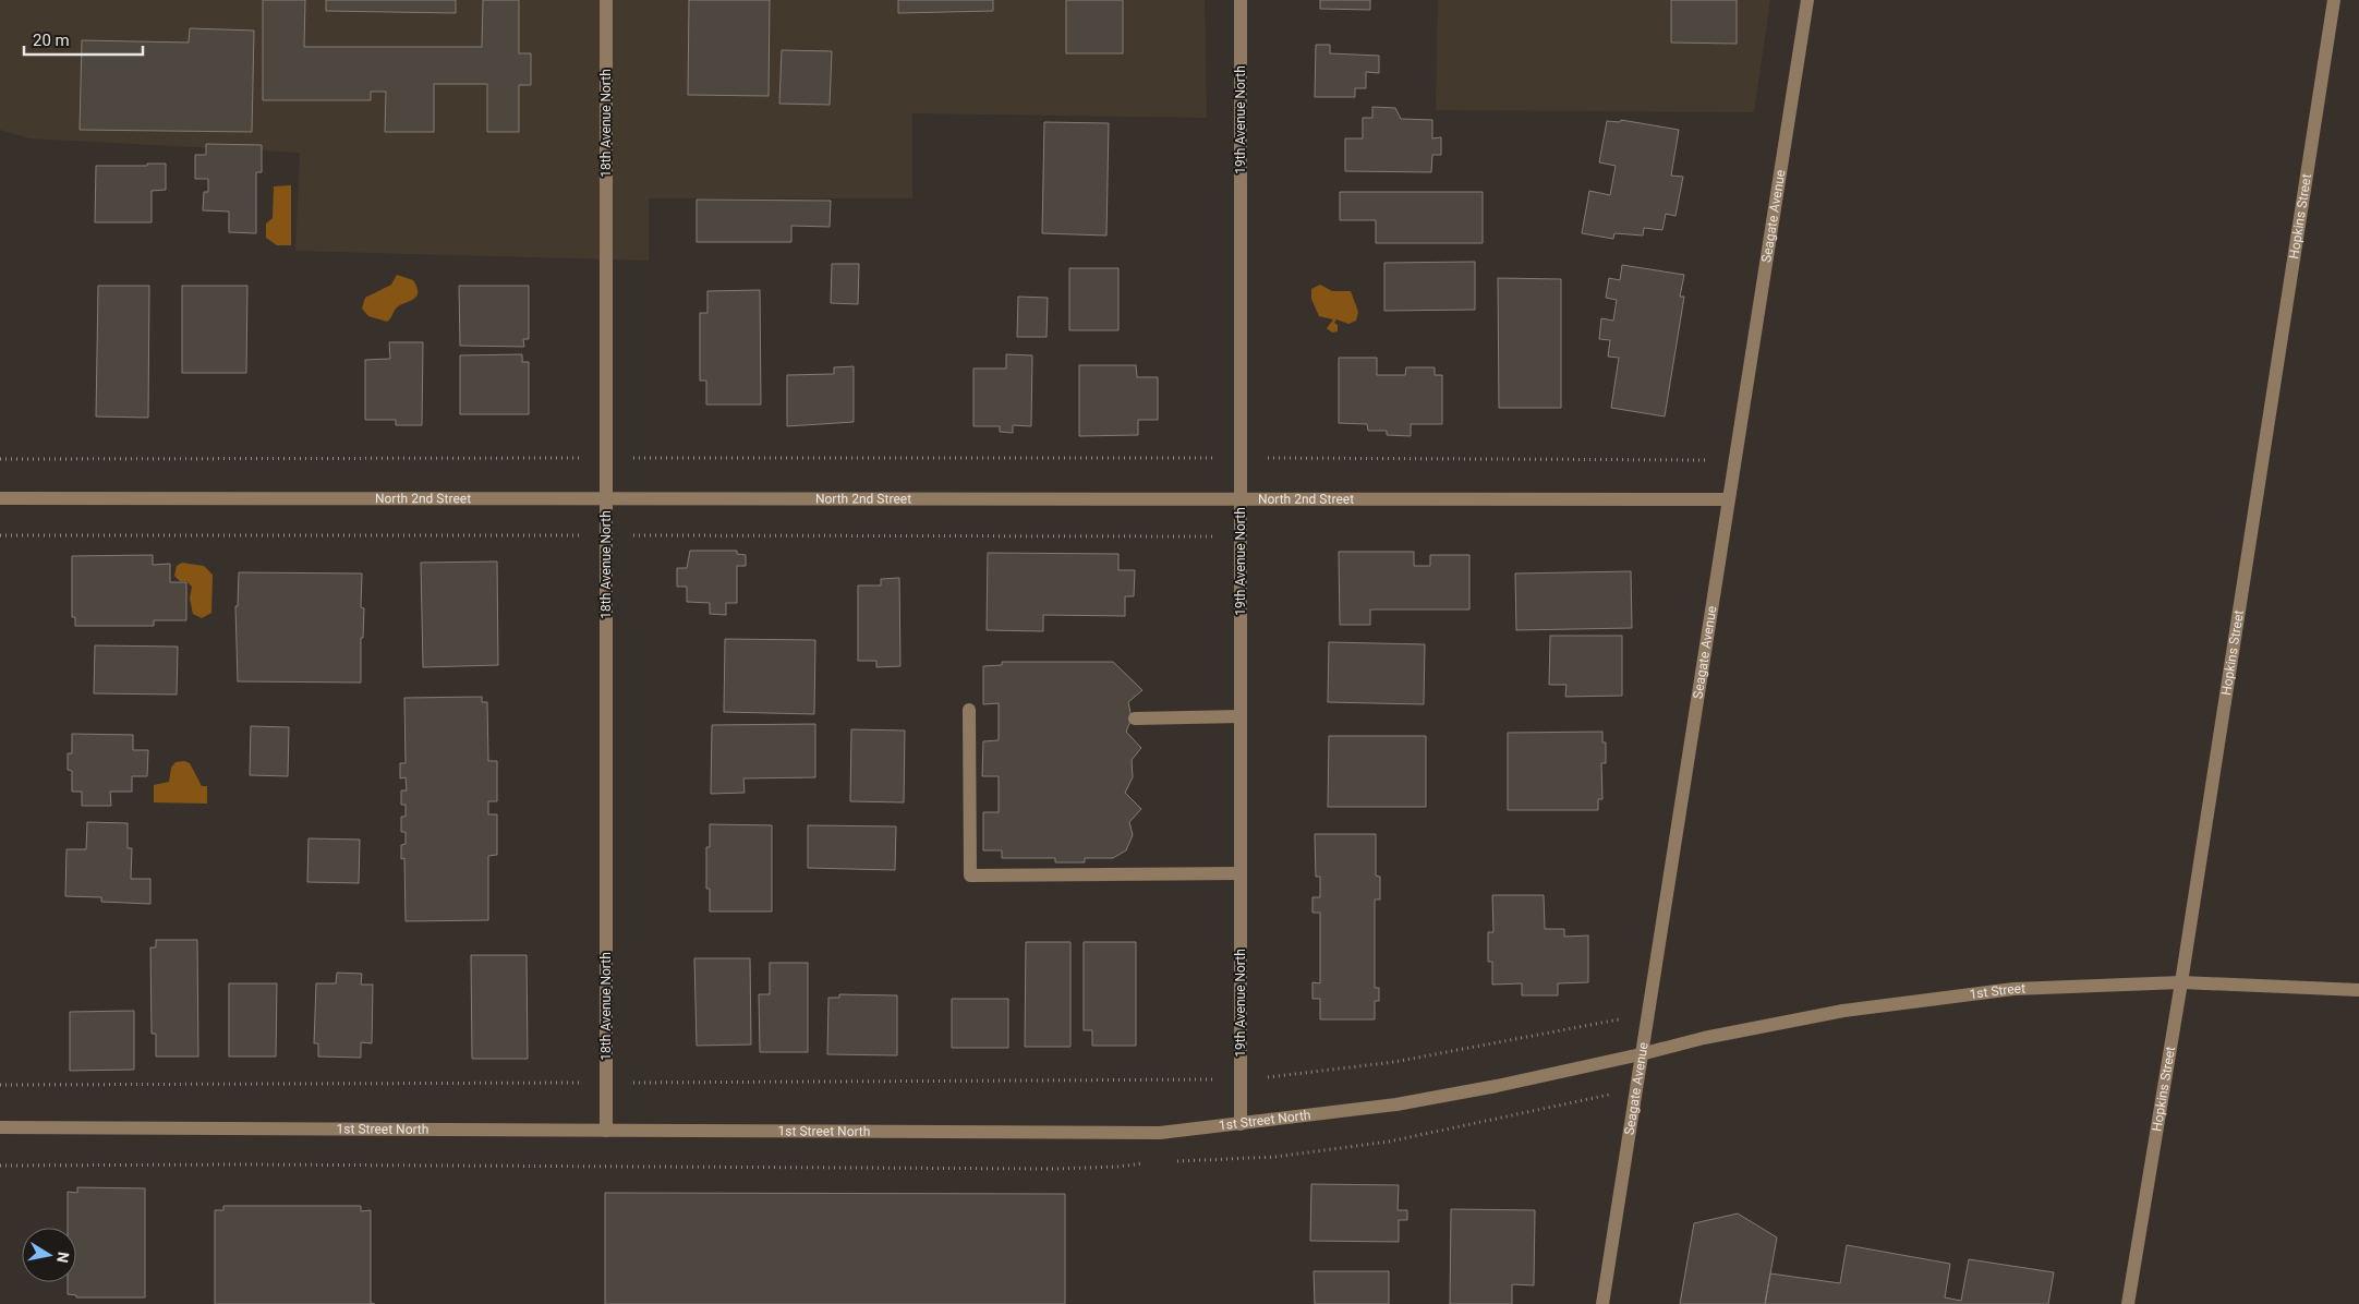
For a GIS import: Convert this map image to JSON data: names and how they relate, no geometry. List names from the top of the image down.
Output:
{
  "streets": {
    "street": [
      "19th Avenue North",
      "18th Avenue North",
      "Seagate Avenue",
      "Hopkins Street",
      "North 2nd Street",
      "1st Street",
      "1st Street North"
    ]
  },
  "crossings": [
    ["19th Avenue North", "North 2nd Street"],
    ["19th Avenue North", "1st Street North"],
    ["18th Avenue North", "North 2nd Street"],
    ["18th Avenue North", "1st Street North"],
    ["Seagate Avenue", "North 2nd Street"],
    ["Seagate Avenue", "1st Street"],
    ["Seagate Avenue", "1st Street North"],
    ["Hopkins Street", "1st Street"],
    ["1st Street", "1st Street North"]
  ],
  "scale_bar": "20 m",
  "north": "right"
}
